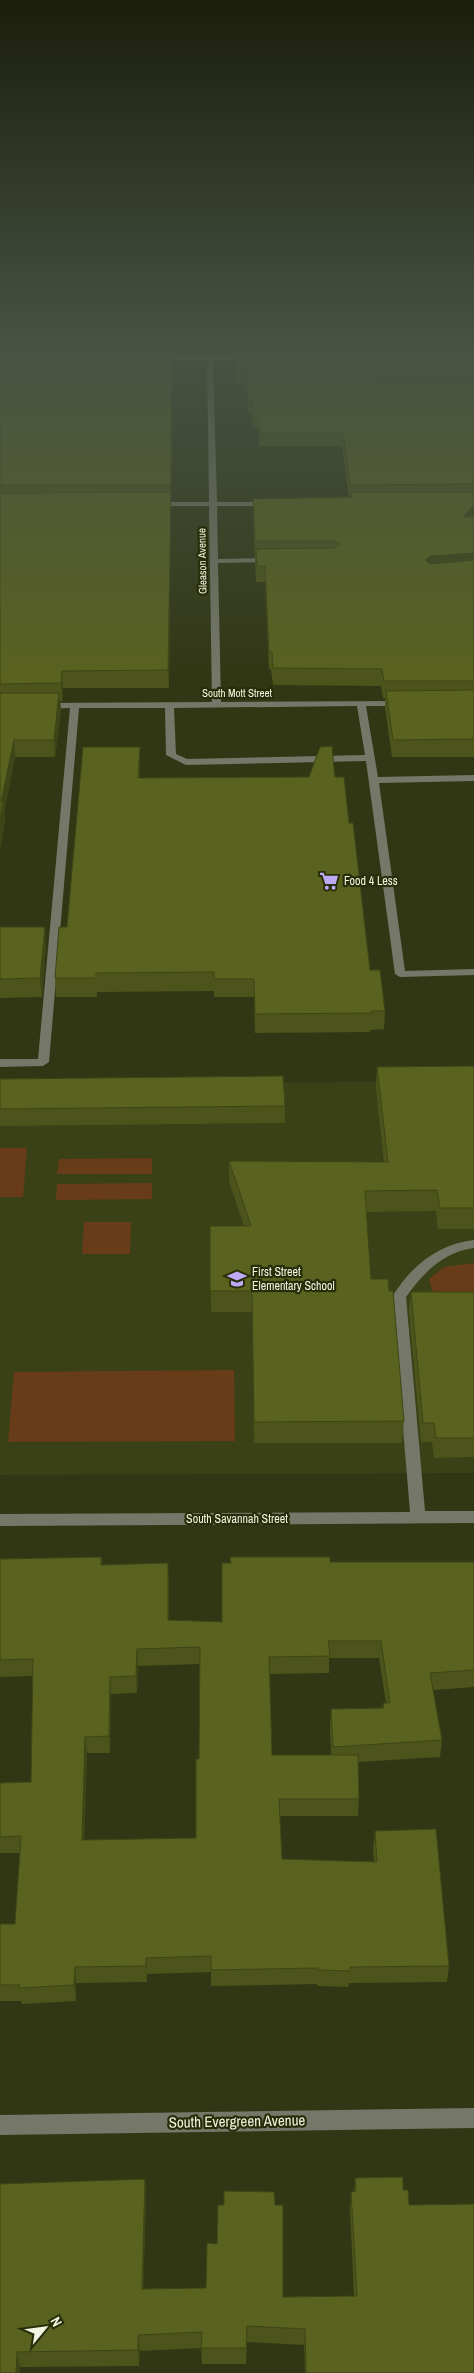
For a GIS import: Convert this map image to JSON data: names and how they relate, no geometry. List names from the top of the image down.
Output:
{
  "streets": {
    "street": [
      "Gleason Avenue",
      "South Mott Street",
      "South Savannah Street",
      "South Evergreen Avenue"
    ]
  },
  "crossings": [
    ["Gleason Avenue", "South Mott Street"]
  ],
  "places": {
    "supermarket": ["Food 4 Less"],
    "school or university": ["First Street Elementary School"]
  },
  "north": "top right"
}
